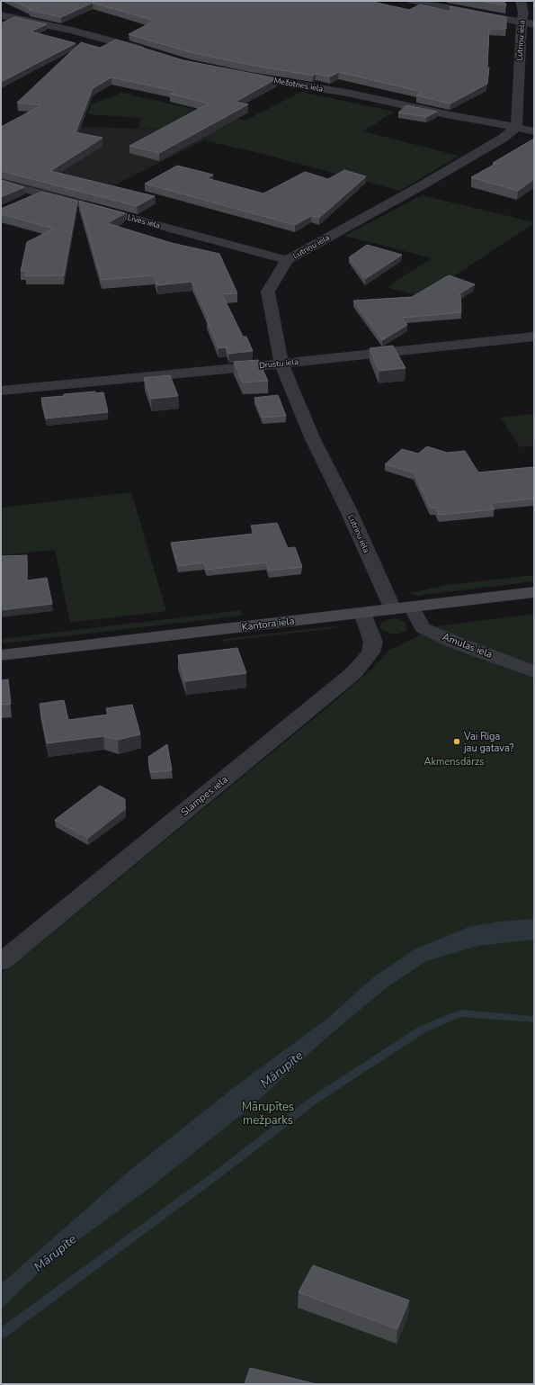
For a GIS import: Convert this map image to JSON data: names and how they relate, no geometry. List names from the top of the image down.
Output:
{
  "streets": {
    "main road": ["Kantora iela"],
    "street": [
      "Lutriņu iela",
      "Mežotnes iela",
      "Līves iela",
      "Drustu iela",
      "Amulas iela",
      "Slampes iela"
    ]
  },
  "crossings": [
    ["Lutriņu iela", "Mežotnes iela"],
    ["Lutriņu iela", "Līves iela"],
    ["Lutriņu iela", "Drustu iela"],
    ["Lutriņu iela", "Kantora iela"],
    ["Kantora iela", "Amulas iela"],
    ["Kantora iela", "Slampes iela"]
  ],
  "water": ["Mārupīte"],
  "parks": ["Akmensdārzs", "Mārupītes mežparks"],
  "places": ["Vai Rīga jau gatava?"]
}
